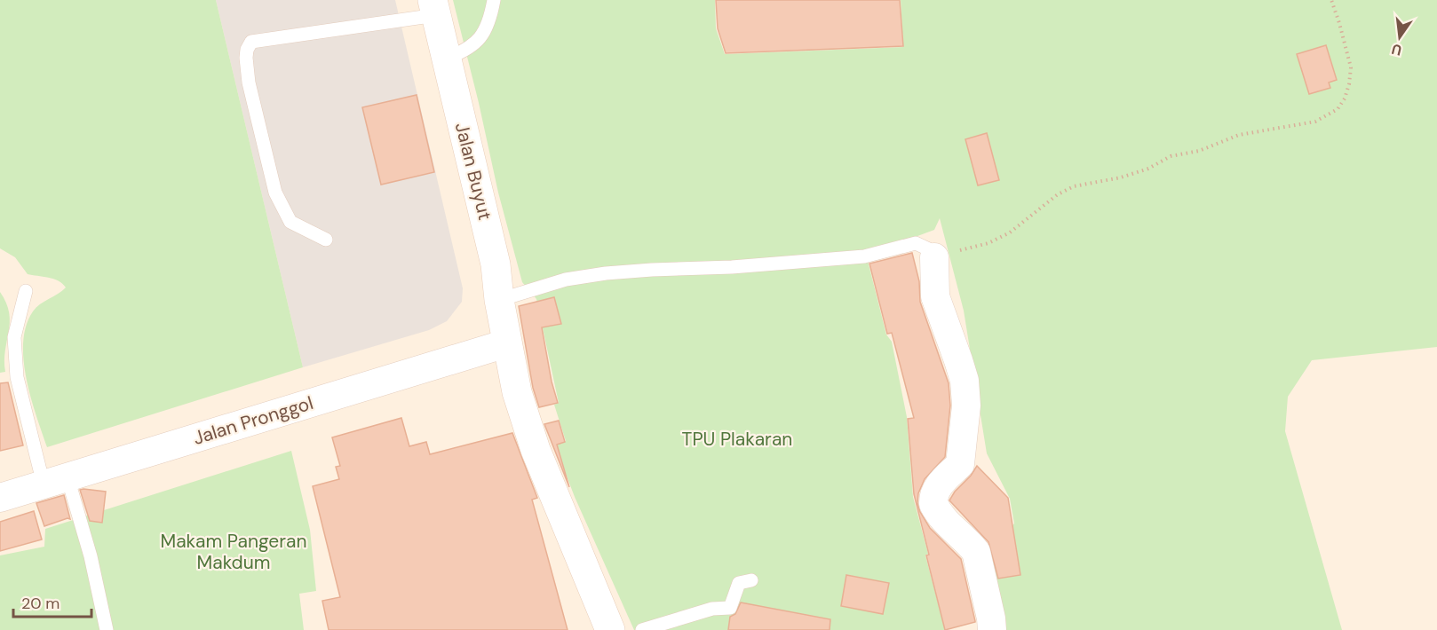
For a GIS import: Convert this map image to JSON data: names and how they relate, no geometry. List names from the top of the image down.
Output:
{
  "streets": {
    "street": ["Jalan Buyut", "Jalan Pronggol"]
  },
  "crossings": [
    ["Jalan Buyut", "Jalan Pronggol"]
  ],
  "parks": ["TPU Plakaran", "Makam Pangeran Makdum"],
  "scale_bar": "20 m",
  "north": "bottom"
}
